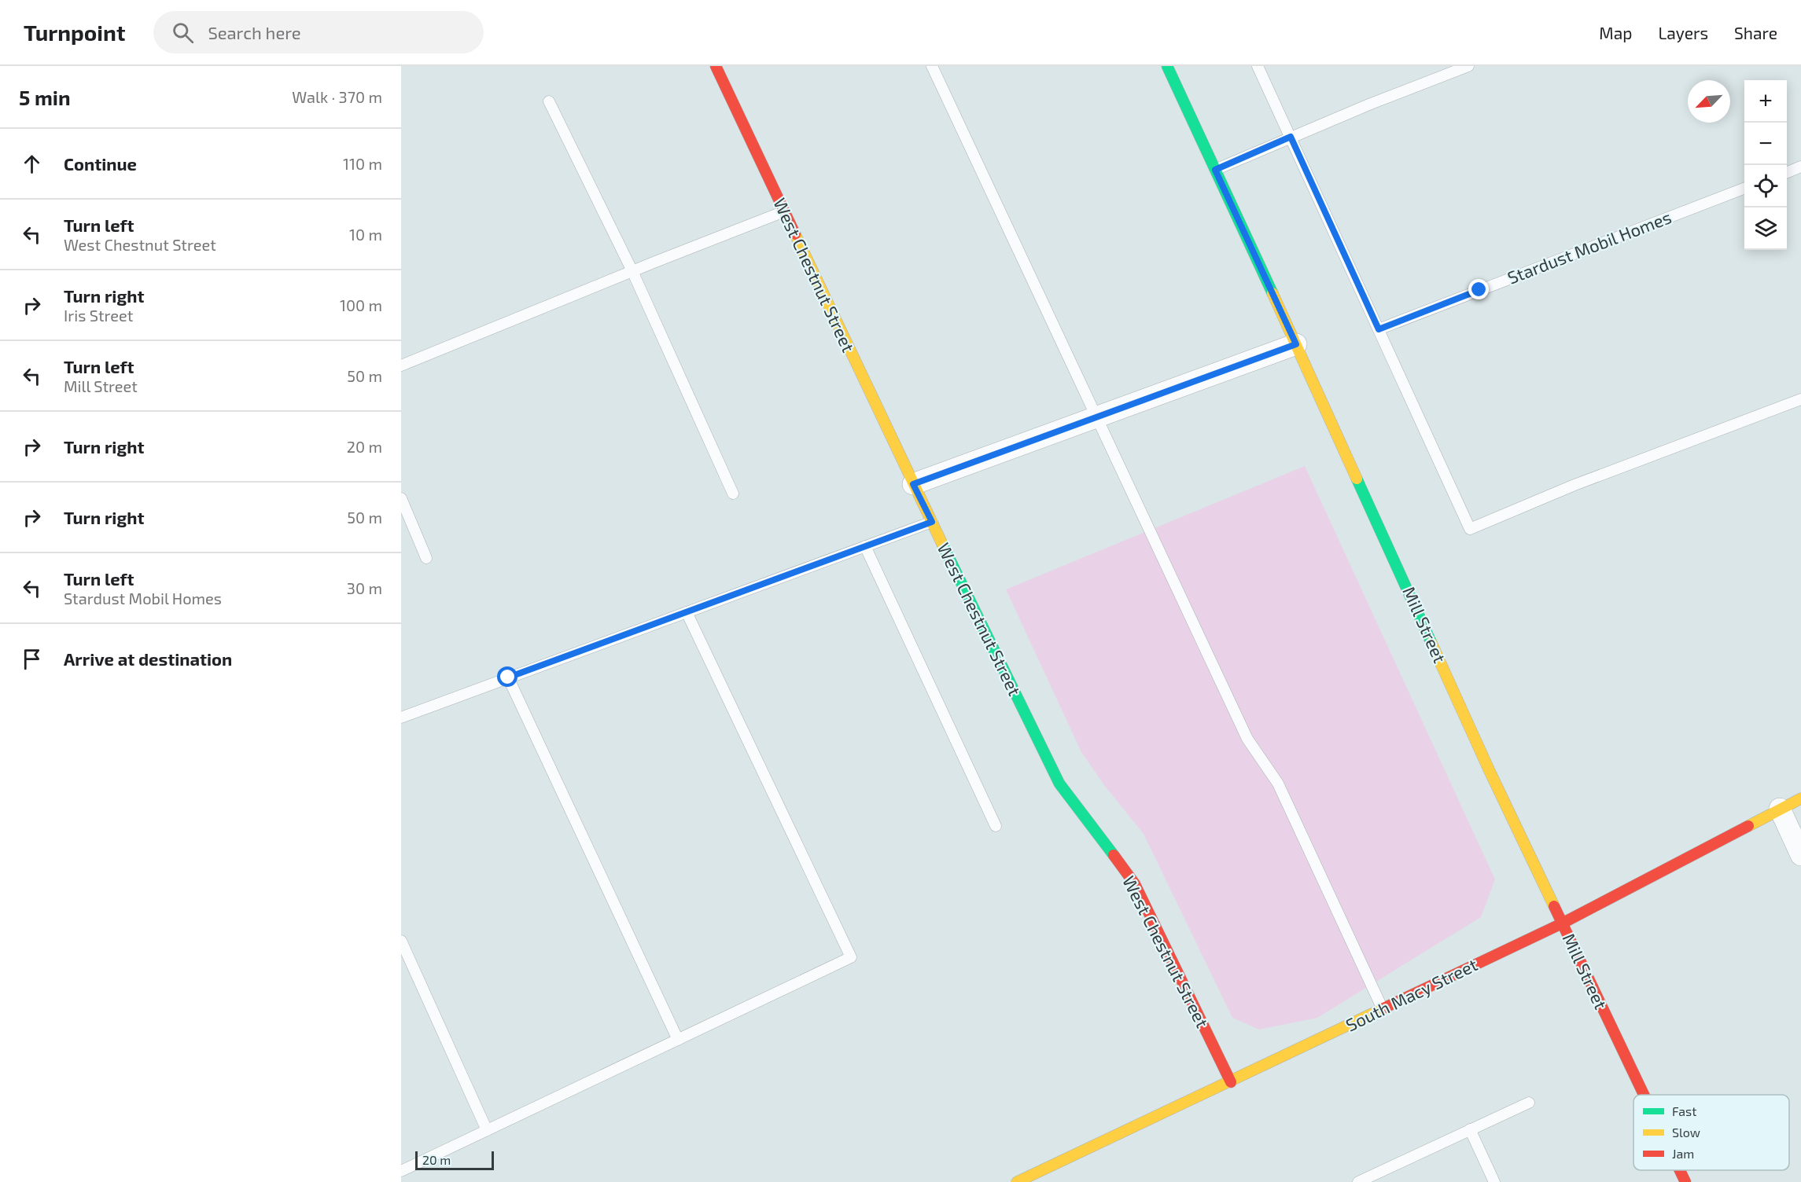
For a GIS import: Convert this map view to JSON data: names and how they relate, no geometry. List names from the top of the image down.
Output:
{
  "streets": {
    "street": ["West Chestnut Street", "Mill Street", "South Macy Street"],
    "lane": ["Stardust Mobil Homes"]
  },
  "crossings": [
    ["West Chestnut Street", "South Macy Street"],
    ["Mill Street", "South Macy Street"]
  ],
  "legend": ["Fast", "Slow", "Jam"],
  "scale_bar": "20 m",
  "north": "bottom left",
  "page": {
    "header": "Turnpoint",
    "search": "Search here",
    "nav": ["Map", "Layers", "Share"],
    "heading": ["5 min", "Walk · 370 m"],
    "map_buttons": ["+", "−"],
    "list": [
      ["Continue", "110 m"],
      ["Turn left", "West Chestnut Street", "10 m"],
      ["Turn right", "Iris Street", "100 m"],
      ["Turn left", "Mill Street", "50 m"],
      ["Turn right", "20 m"],
      ["Turn right", "50 m"],
      ["Turn left", "Stardust Mobil Homes", "30 m"],
      "Arrive at destination"
    ],
    "scale": "20 m"
  }
}
